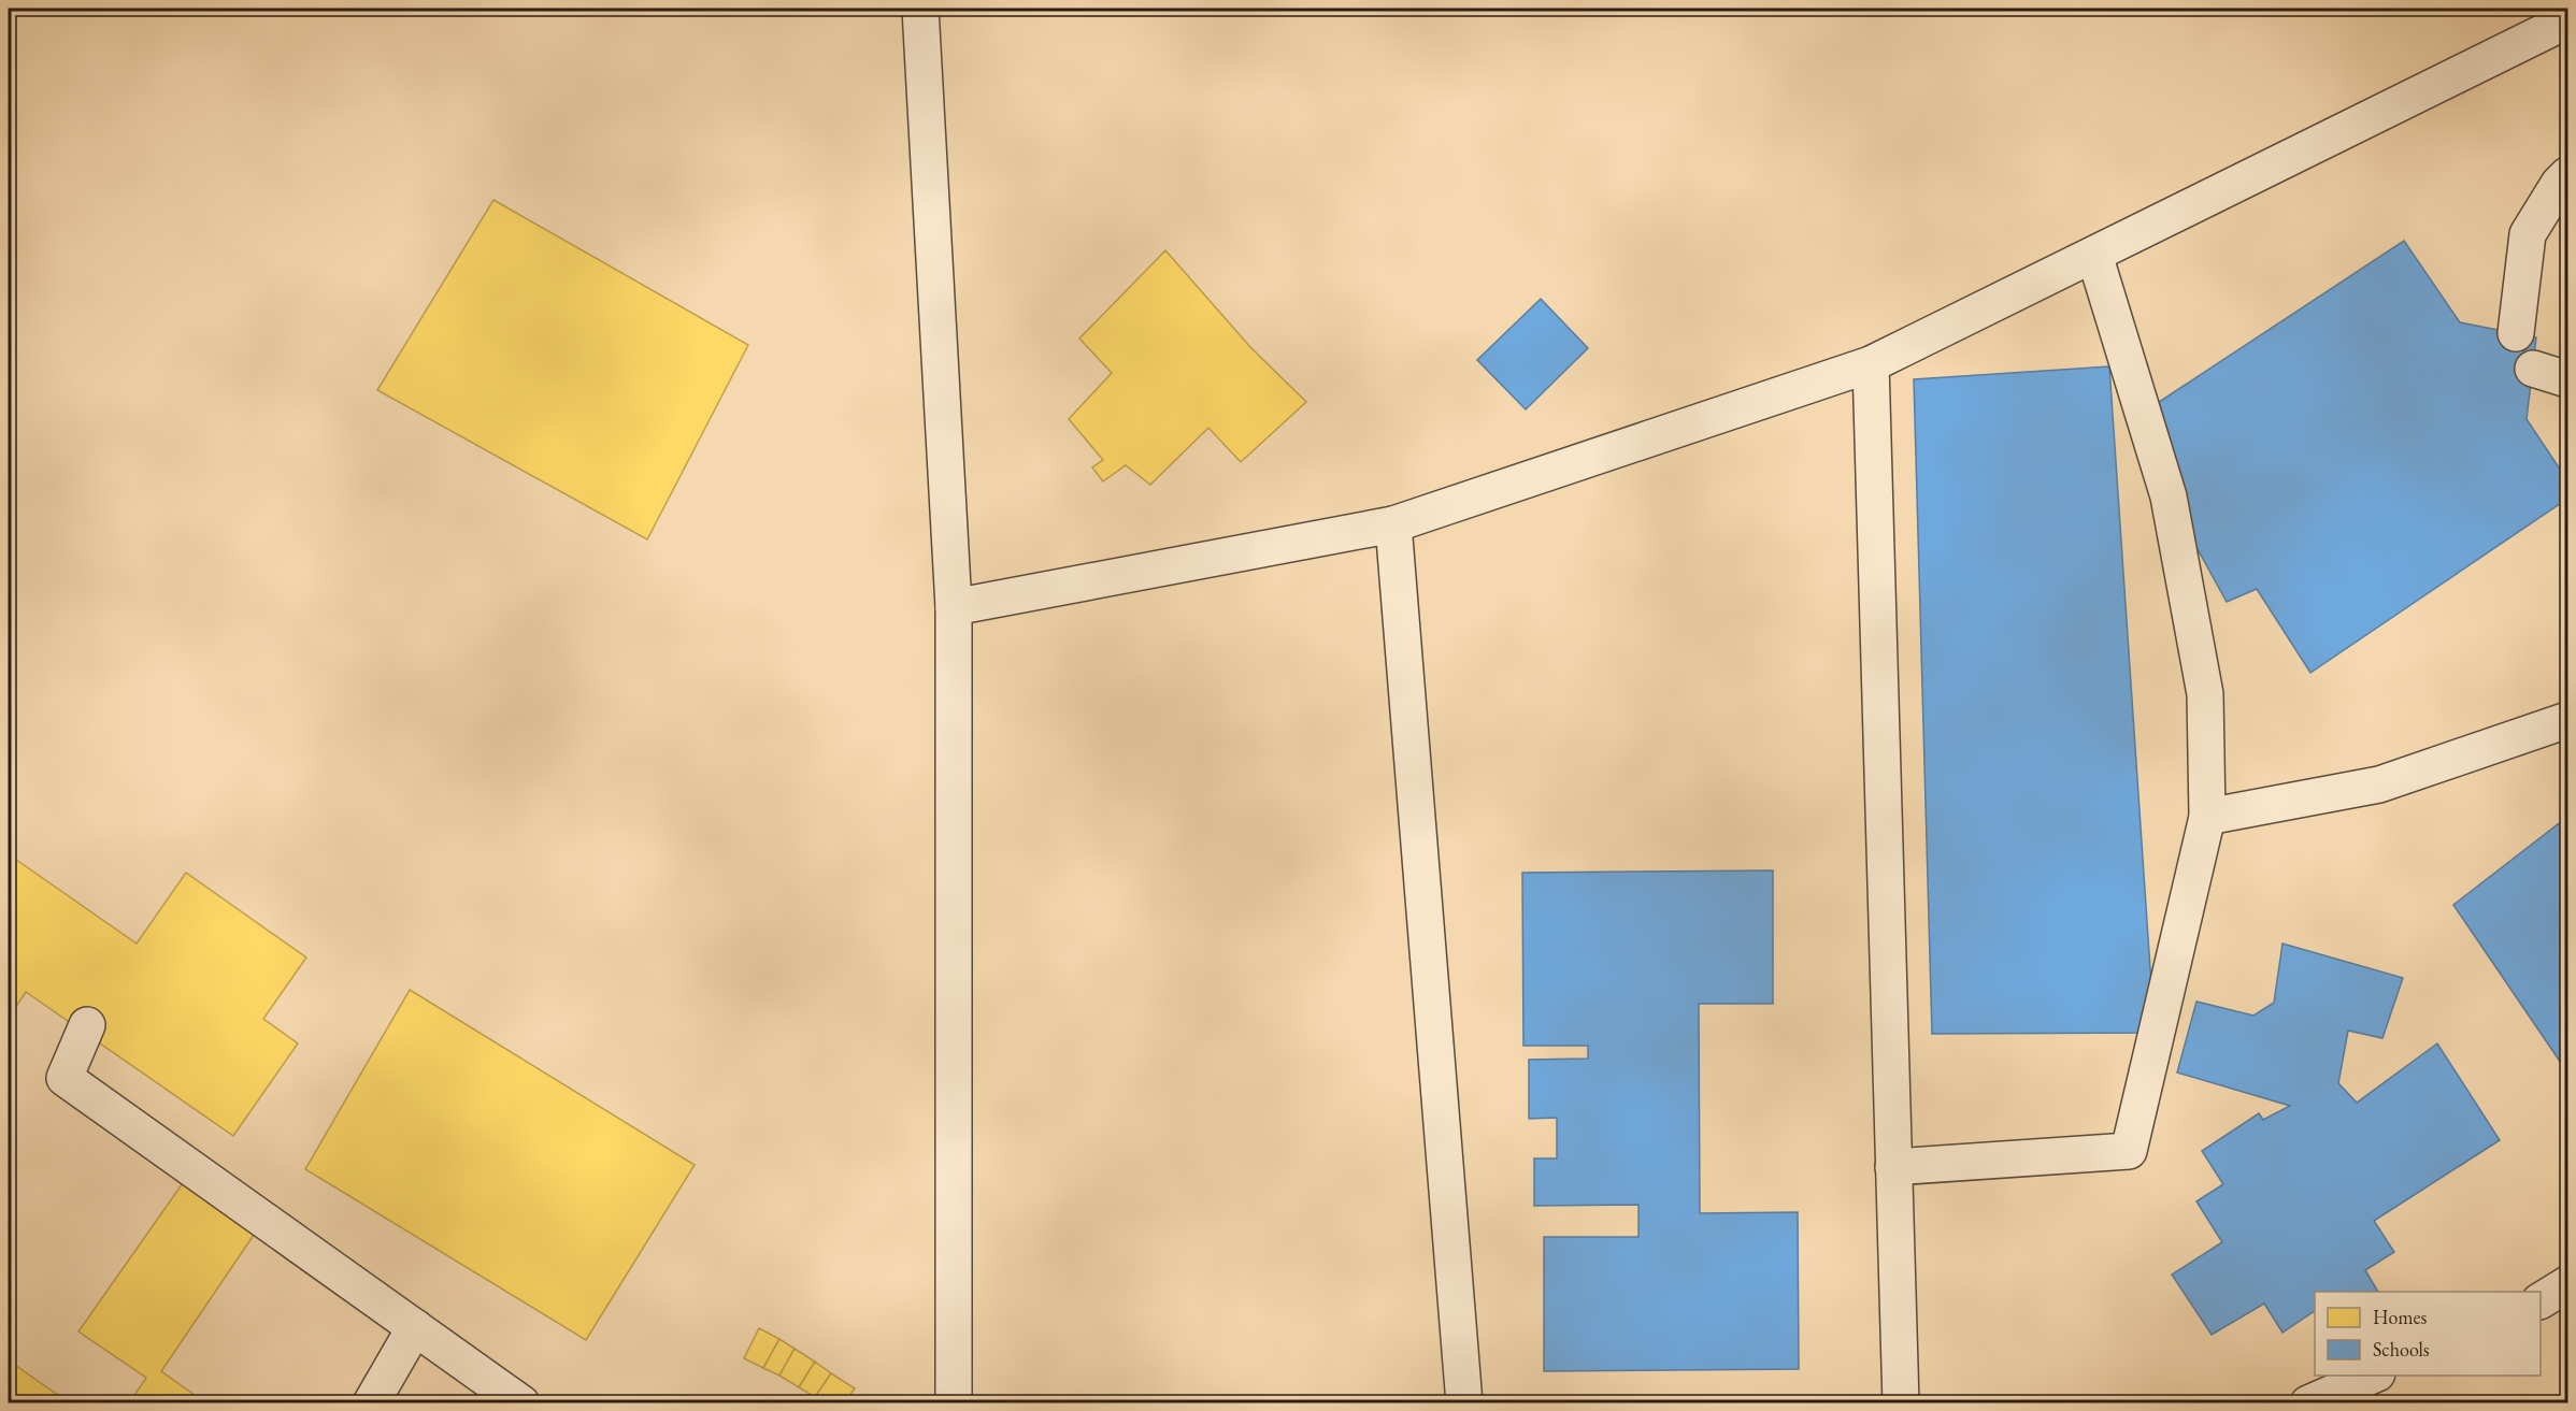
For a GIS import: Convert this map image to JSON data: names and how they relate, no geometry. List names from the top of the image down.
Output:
{
  "legend": ["Homes", "Schools"]
}
